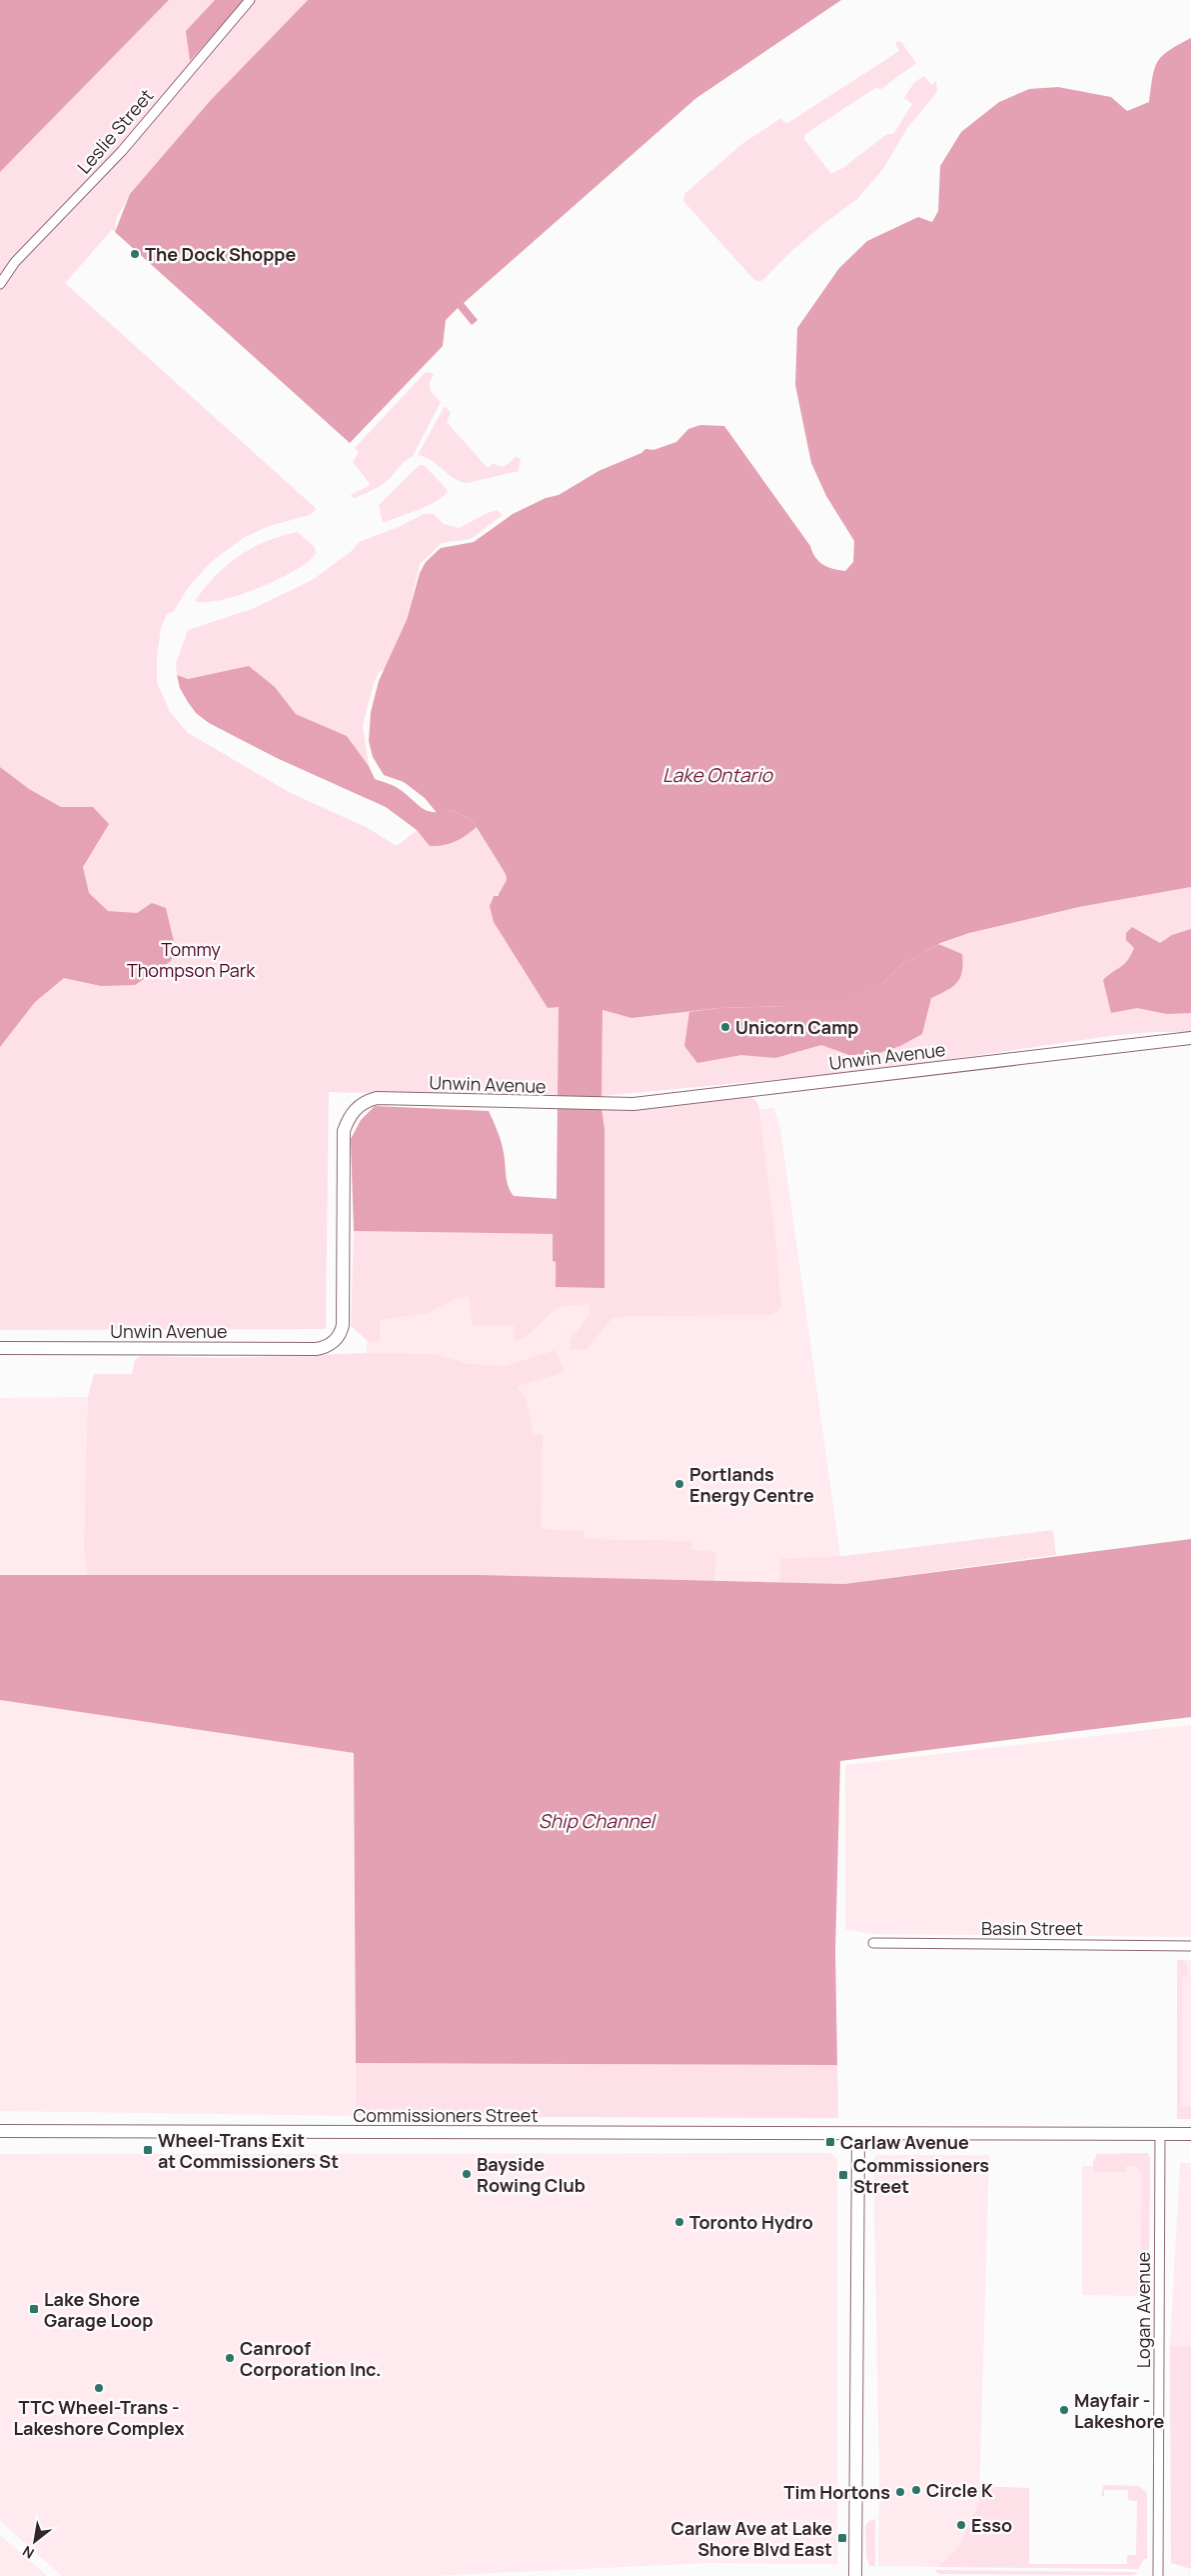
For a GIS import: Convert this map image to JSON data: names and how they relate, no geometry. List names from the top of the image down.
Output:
{
  "streets": {
    "street": [
      "Leslie Street",
      "Unwin Avenue",
      "Basin Street",
      "Commissioners Street",
      "Logan Avenue"
    ]
  },
  "crossings": [
    ["Commissioners Street", "Logan Avenue"]
  ],
  "water": ["Lake Ontario", "Ship Channel"],
  "parks": ["Tommy Thompson Park"],
  "places": {
    "other": [
      "The Dock Shoppe",
      "Unicorn Camp",
      "Portlands Energy Centre",
      "Bayside Rowing Club",
      "Toronto Hydro",
      "Canroof Corporation Inc.",
      "TTC Wheel-Trans - Lakeshore Complex",
      "Mayfair - Lakeshore",
      "Circle K",
      "Tim Hortons",
      "Esso"
    ],
    "transit": [
      "Carlaw Avenue",
      "Wheel-Trans Exit at Commissioners St",
      "Commissioners Street",
      "Lake Shore Garage Loop",
      "Carlaw Ave at Lake Shore Blvd East"
    ]
  },
  "north": "bottom left"
}
